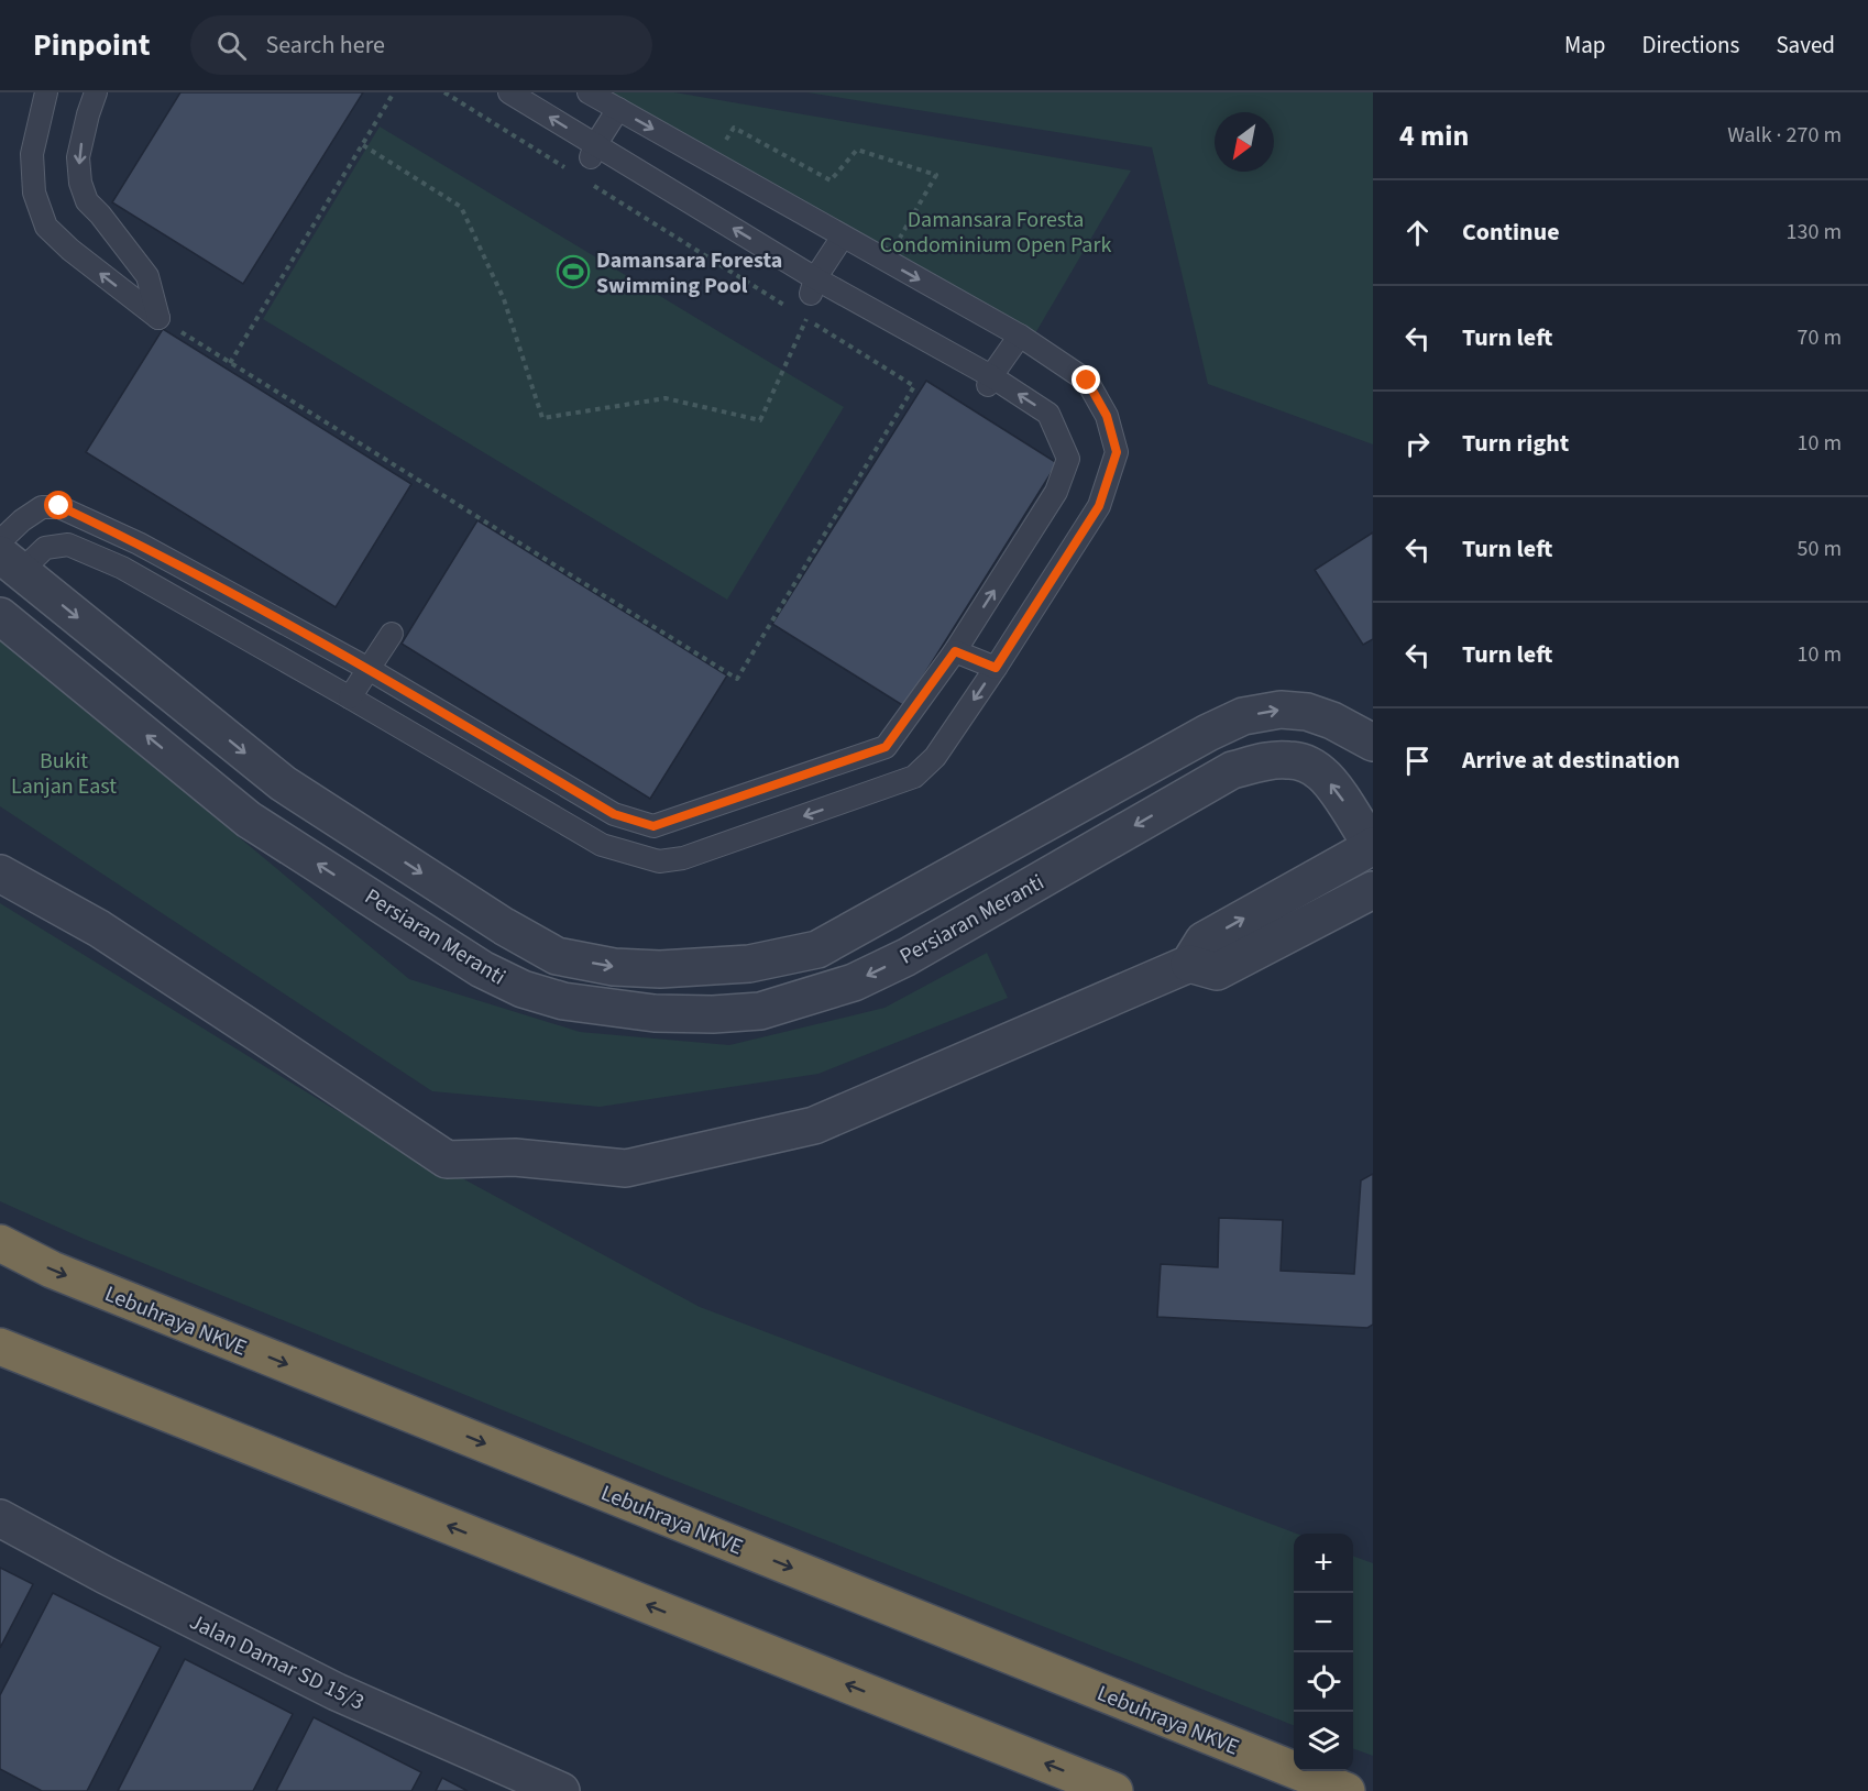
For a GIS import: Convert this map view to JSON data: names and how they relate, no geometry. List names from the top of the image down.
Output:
{
  "streets": {
    "highway": ["Lebuhraya NKVE"],
    "street": ["Persiaran Meranti", "Jalan Damar SD 15/3"]
  },
  "parks": ["Damansara Foresta Condominium Open Park", "Bukit Lanjan East"],
  "places": {
    "sports": ["Damansara Foresta Swimming Pool"]
  },
  "north": "bottom left",
  "page": {
    "header": "Pinpoint",
    "search": "Search here",
    "nav": ["Map", "Directions", "Saved"],
    "heading": ["4 min", "Walk · 270 m"],
    "list": [
      ["Continue", "130 m"],
      ["Turn left", "70 m"],
      ["Turn right", "10 m"],
      ["Turn left", "50 m"],
      ["Turn left", "10 m"],
      "Arrive at destination"
    ],
    "map_buttons": ["+", "−"]
  }
}
